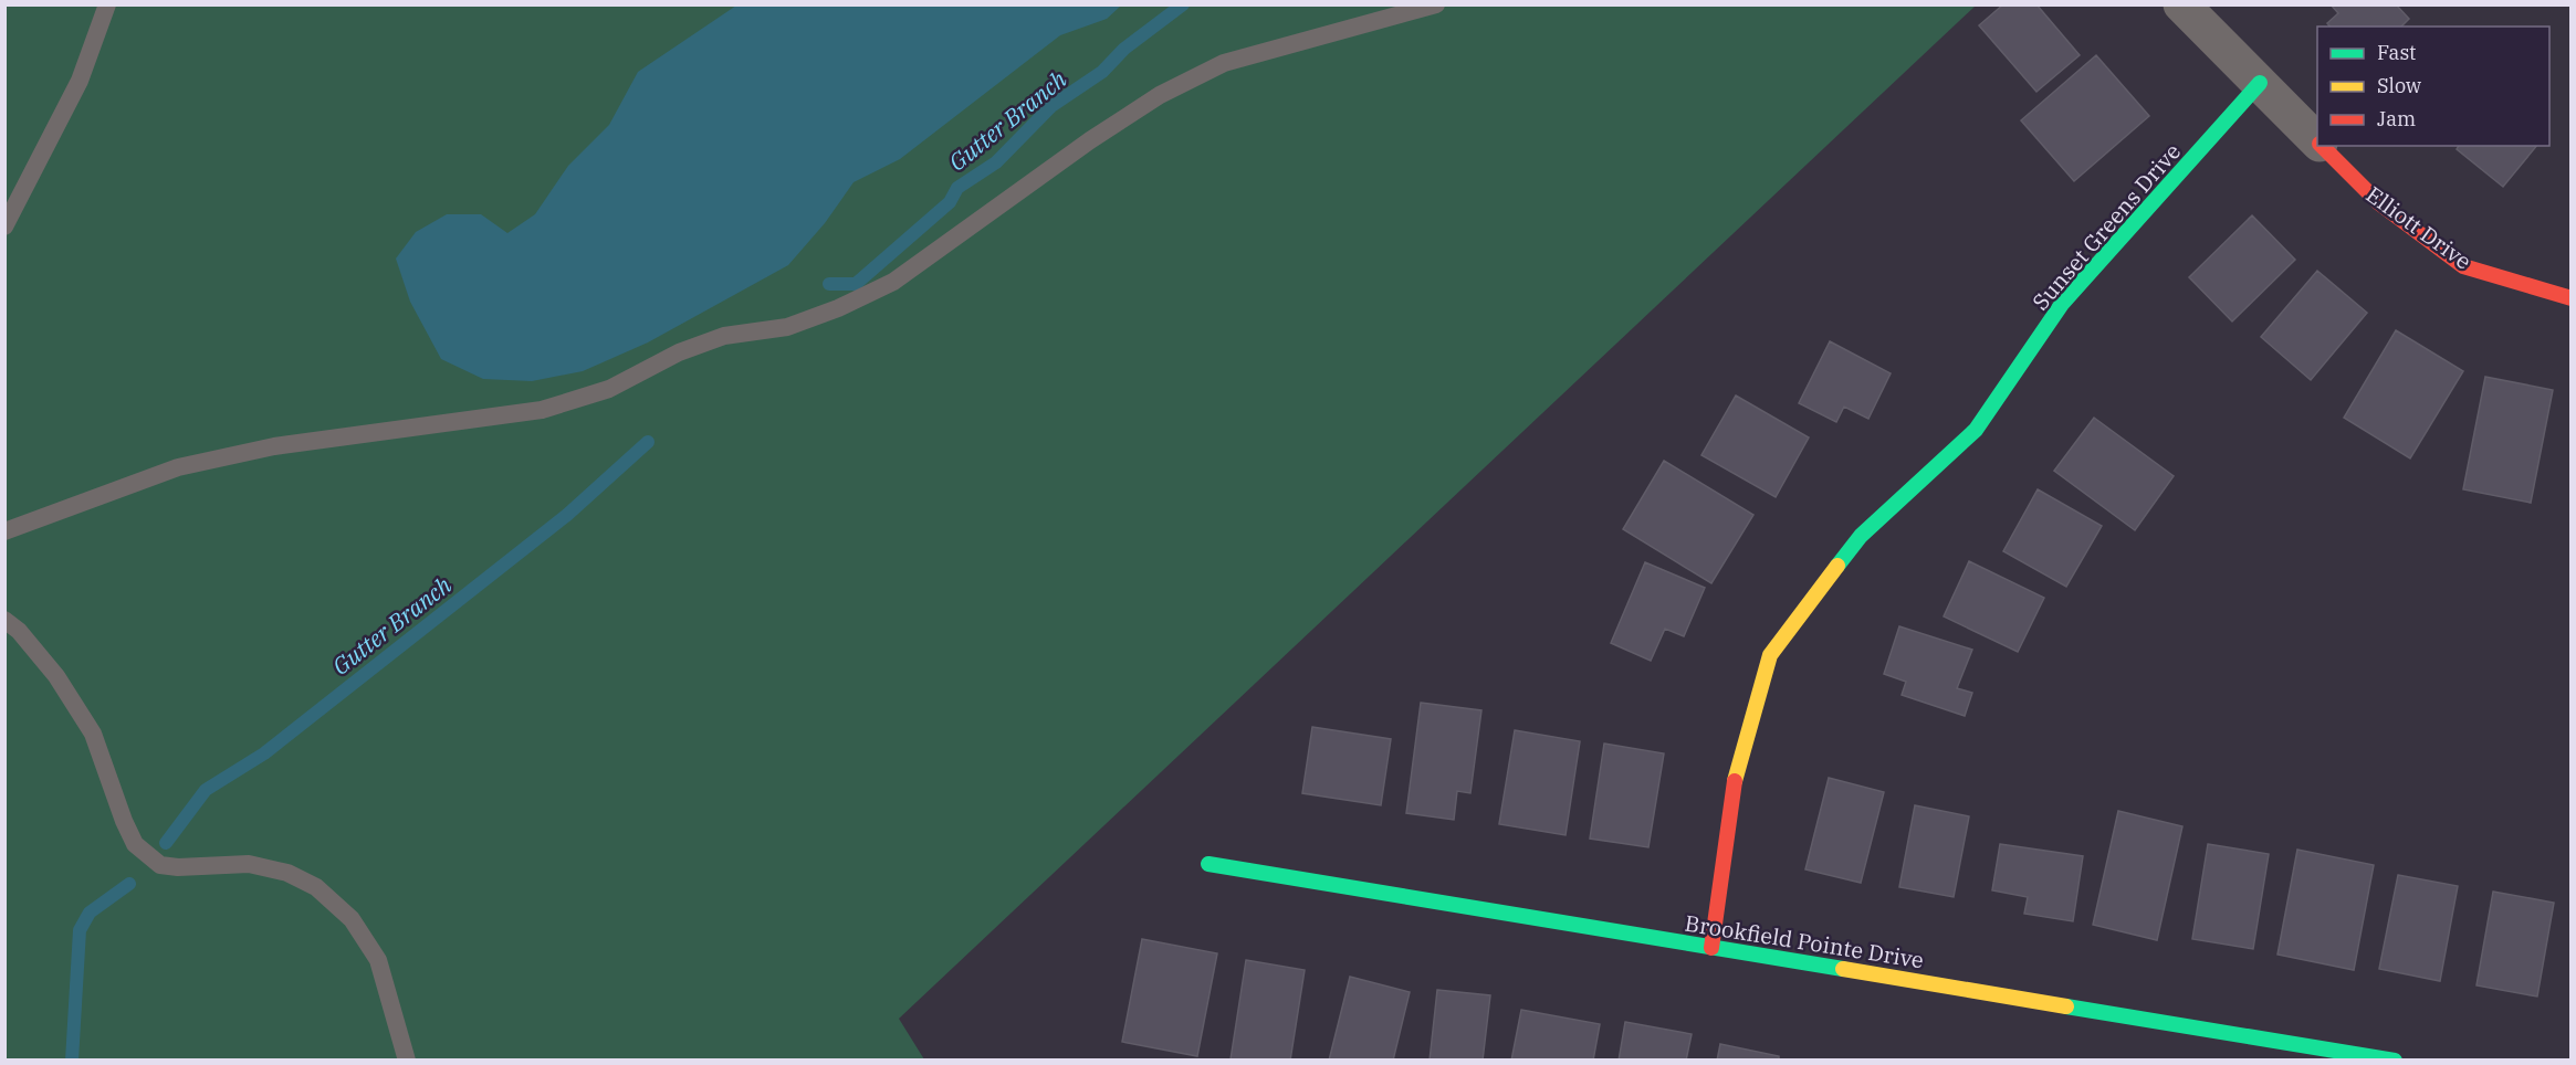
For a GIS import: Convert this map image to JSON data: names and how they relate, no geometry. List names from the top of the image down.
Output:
{
  "streets": {
    "street": ["Sunset Greens Drive", "Elliott Drive", "Brookfield Pointe Drive"]
  },
  "crossings": [
    ["Sunset Greens Drive", "Elliott Drive"],
    ["Sunset Greens Drive", "Brookfield Pointe Drive"]
  ],
  "water": ["Gutter Branch"],
  "legend": ["Fast", "Slow", "Jam"]
}
